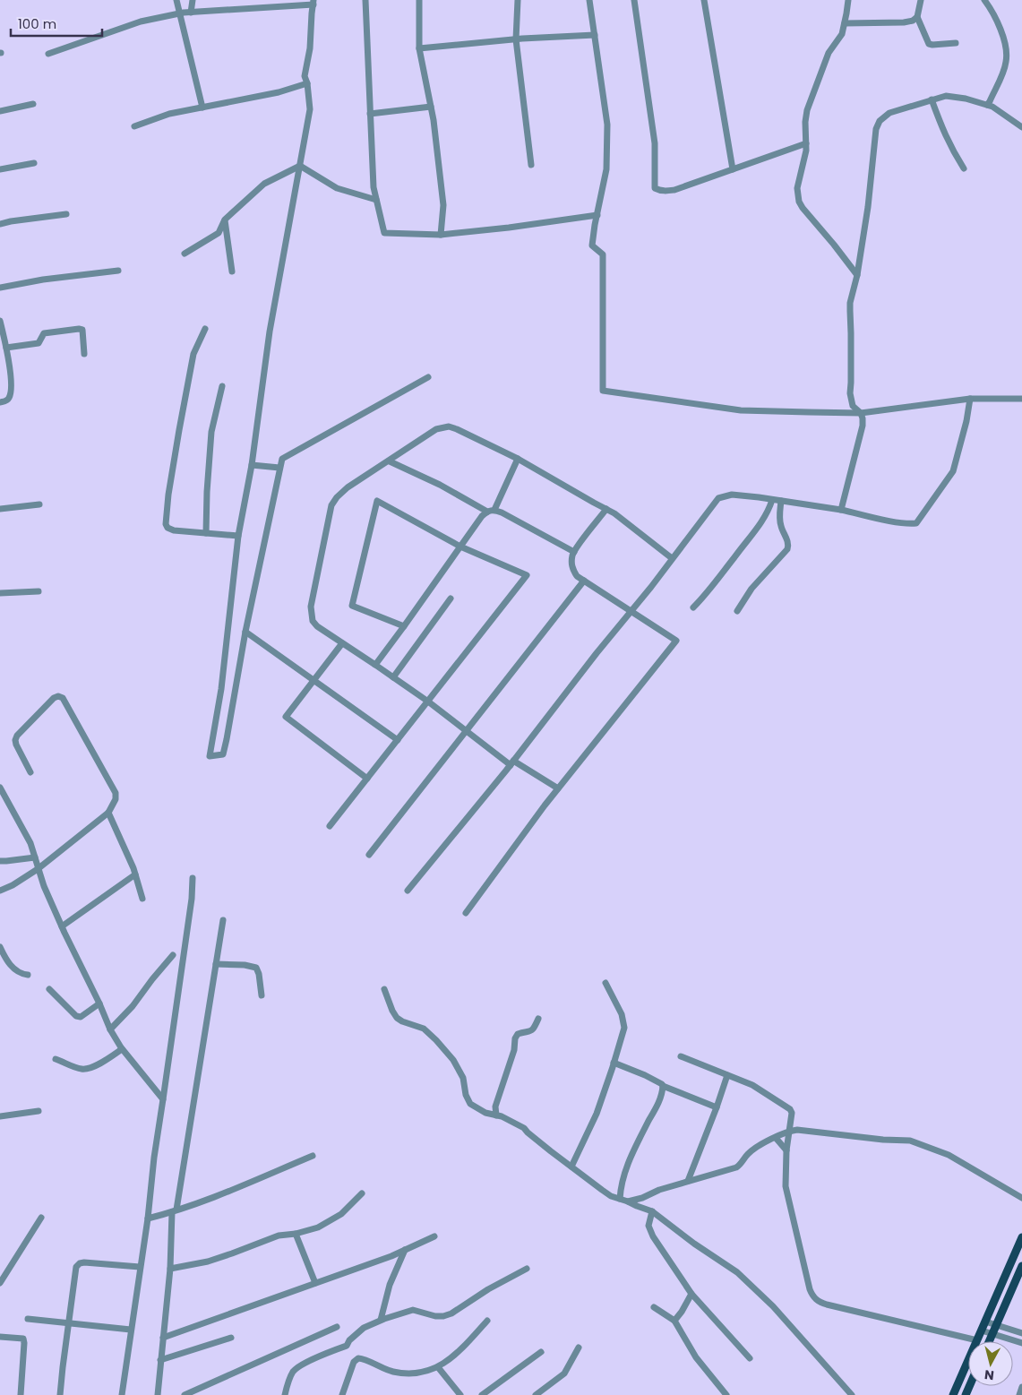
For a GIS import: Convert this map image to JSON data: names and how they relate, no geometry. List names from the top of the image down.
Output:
{
  "scale_bar": "100 m",
  "north": "bottom"
}
